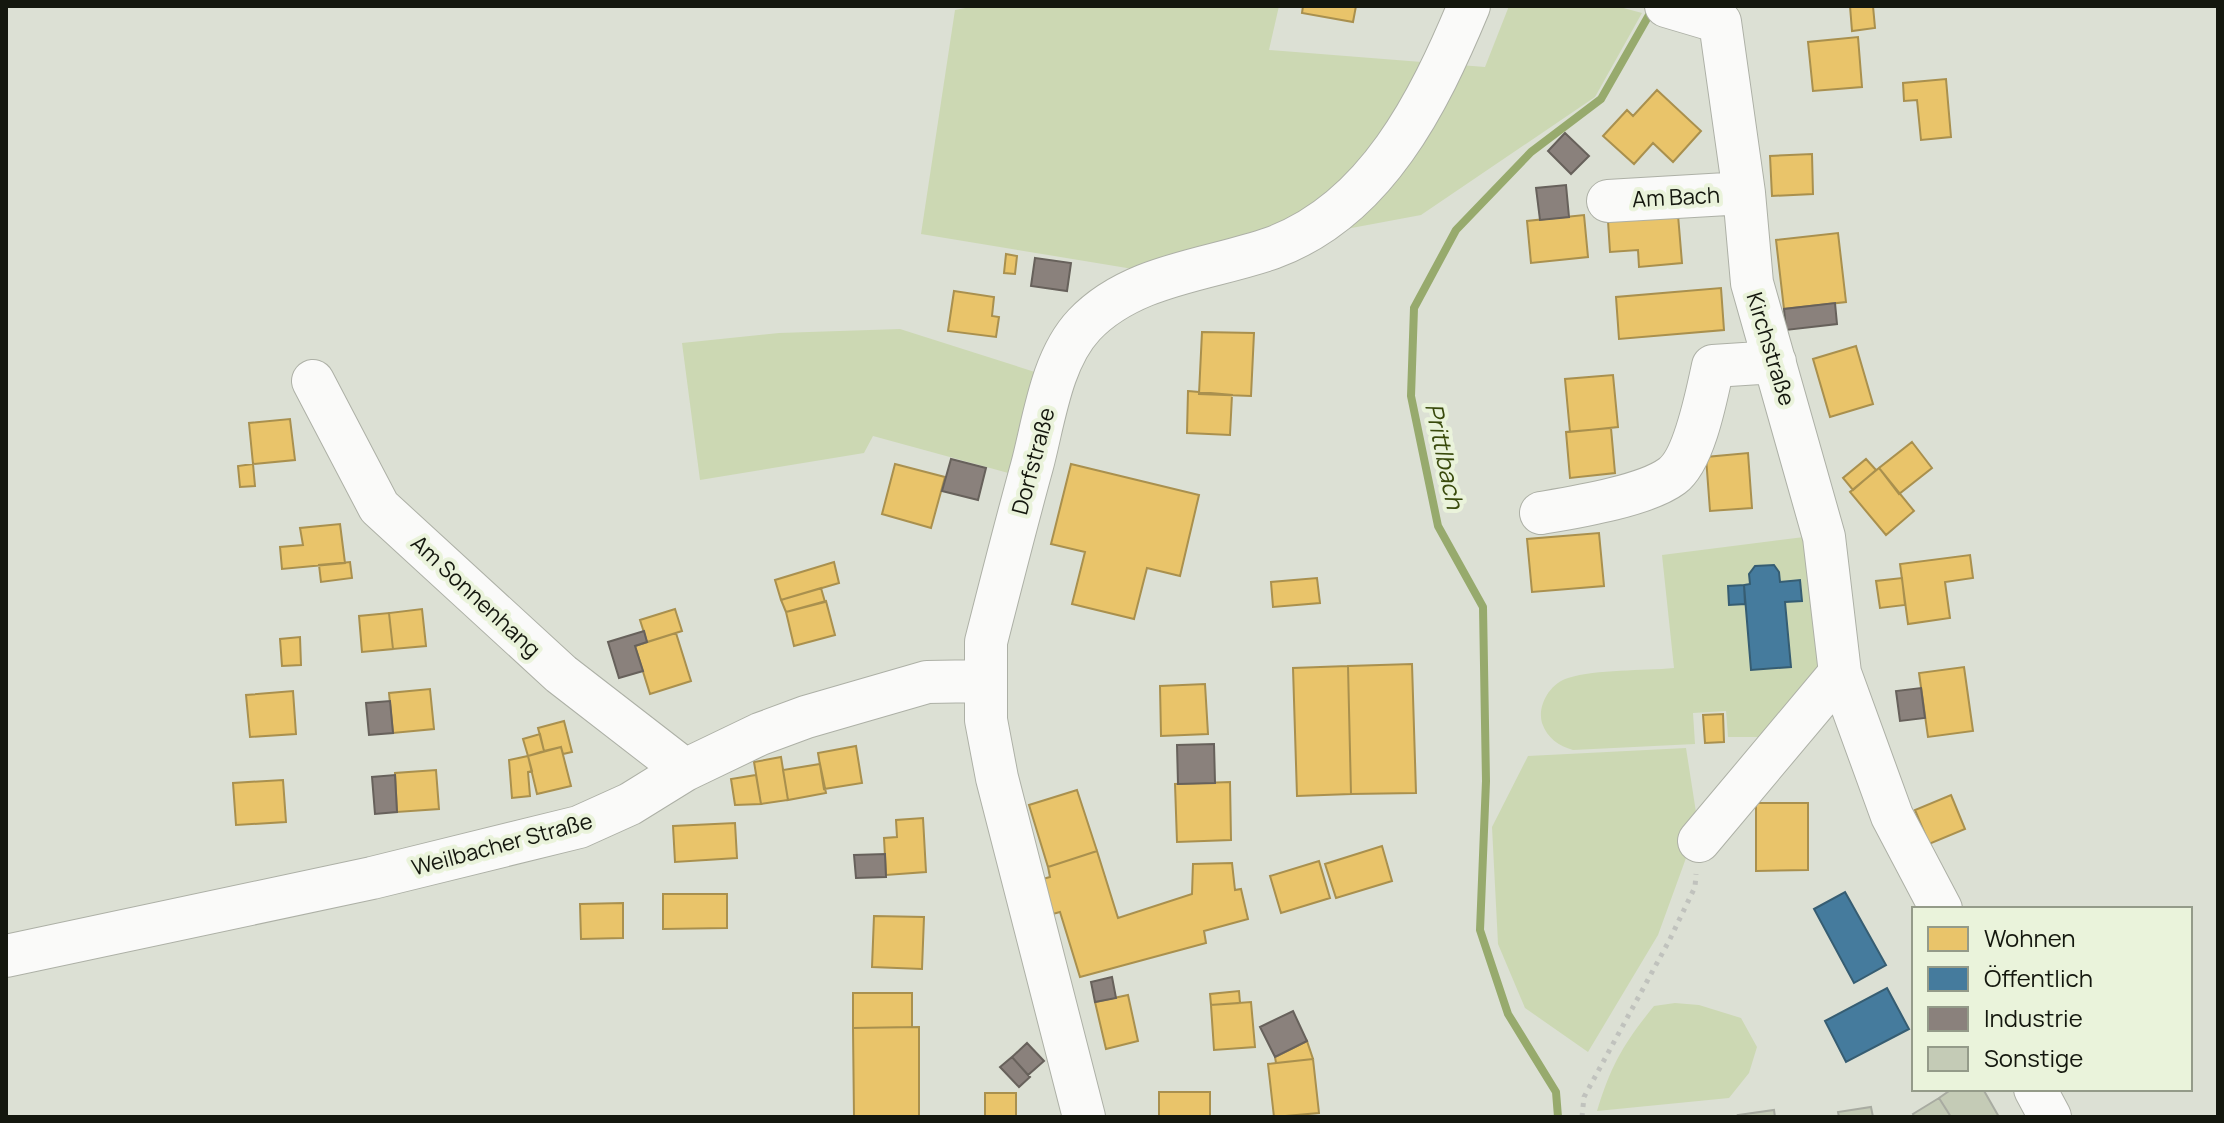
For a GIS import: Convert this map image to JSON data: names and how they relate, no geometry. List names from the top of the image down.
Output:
{
  "streets": {
    "street": [
      "Am Bach",
      "Kirchstraße",
      "Dorfstraße",
      "Am Sonnenhang",
      "Weilbacher Straße"
    ]
  },
  "crossings": [
    ["Am Bach", "Kirchstraße"],
    ["Dorfstraße", "Weilbacher Straße"],
    ["Am Sonnenhang", "Weilbacher Straße"]
  ],
  "water": ["Prittlbach"],
  "legend": [
    "Wohnen",
    "Öffentlich",
    "Industrie",
    "Sonstige"
  ]
}
